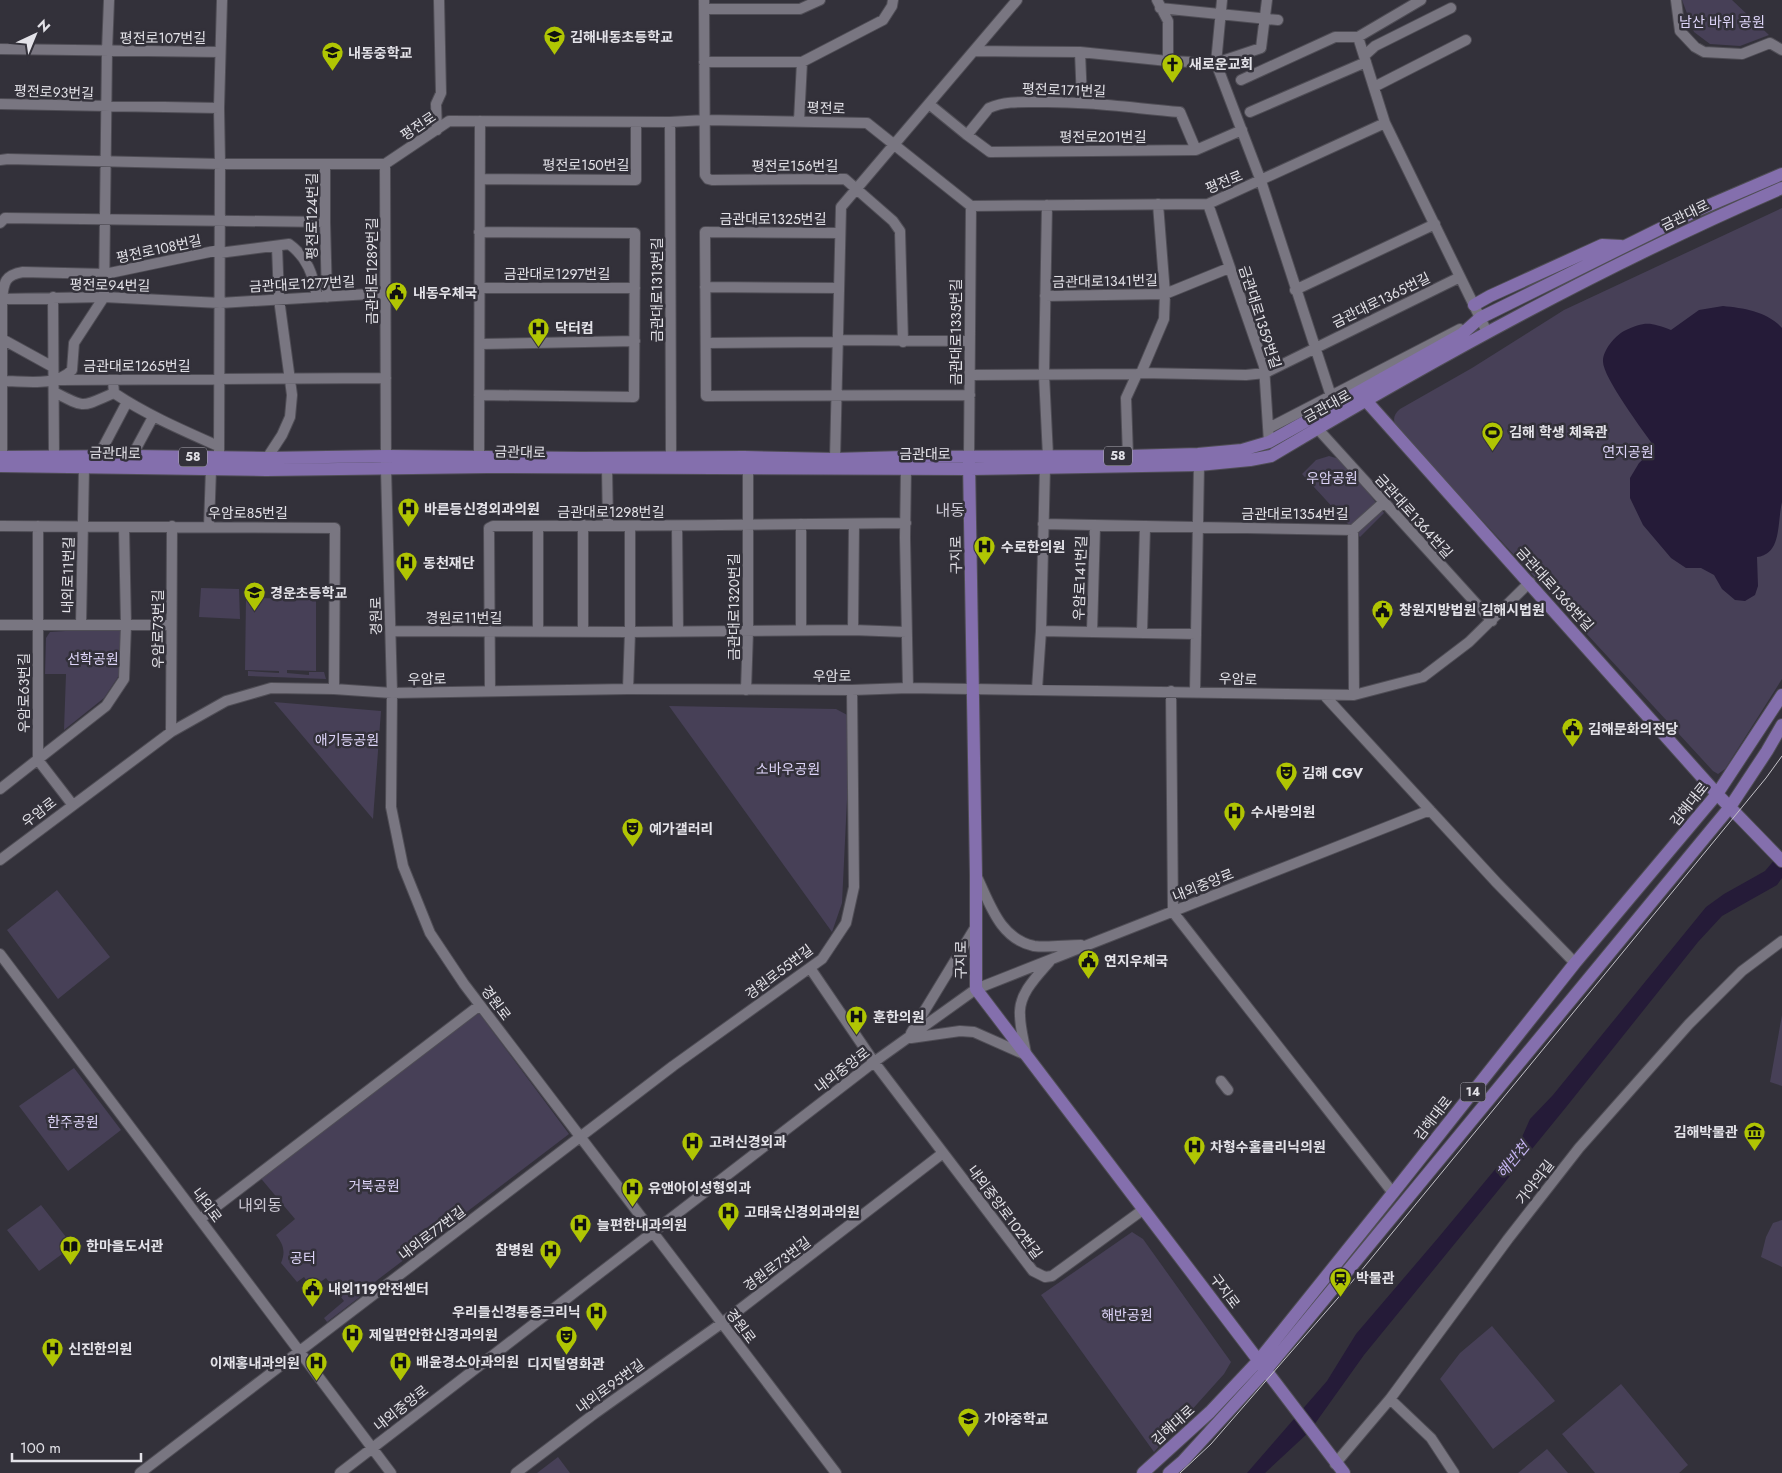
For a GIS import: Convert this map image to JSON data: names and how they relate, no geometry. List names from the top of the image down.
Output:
{
  "streets": {
    "main road": [
      "금관대로",
      "58",
      "구지로",
      "금관대로1368번길",
      "김해대로",
      "14"
    ],
    "street": [
      "평전로107번길",
      "평전로171번길",
      "평전로93번길",
      "평전로",
      "평전로201번길",
      "평전로150번길",
      "평전로156번길",
      "평전로124번길",
      "금관대로1325번길",
      "평전로108번길",
      "금관대로1289번길",
      "금관대로1297번길",
      "금관대로1341번길",
      "금관대로1277번길",
      "평전로94번길",
      "금관대로1313번길",
      "금관대로1365번길",
      "금관대로1359번길",
      "금관대로1335번길",
      "금관대로1265번길",
      "금관대로1298번길",
      "우암로85번길",
      "금관대로1354번길",
      "금관대로1364번길",
      "내외로11번길",
      "우암로141번길",
      "금관대로1320번길",
      "경원로",
      "경원로11번길",
      "우암로73번길",
      "우암로",
      "우암로63번길",
      "내외중앙로",
      "경원로55번길",
      "가야의길",
      "내외로",
      "내외중앙로102번길",
      "내외로77번길",
      "경원로73번길",
      "내외로95번길"
    ]
  },
  "crossings": [
    ["평전로107번길", "평전로93번길"],
    ["평전로107번길", "평전로108번길"],
    ["평전로171번길", "평전로201번길"],
    ["평전로", "평전로150번길"],
    ["평전로", "평전로156번길"],
    ["평전로", "금관대로1325번길"],
    ["평전로", "금관대로1289번길"],
    ["평전로", "금관대로1341번길"],
    ["평전로", "금관대로1313번길"],
    ["평전로", "금관대로1359번길"],
    ["평전로", "금관대로1335번길"],
    ["평전로156번길", "금관대로1325번길"],
    ["금관대로", "금관대로1325번길"],
    ["금관대로", "금관대로1289번길"],
    ["금관대로", "금관대로1341번길"],
    ["금관대로", "금관대로1313번길"],
    ["금관대로", "금관대로1359번길"],
    ["금관대로", "금관대로1335번길"],
    ["금관대로", "금관대로1364번길"],
    ["금관대로", "구지로"],
    ["금관대로", "내외로11번길"],
    ["금관대로", "금관대로1368번길"],
    ["금관대로", "금관대로1320번길"],
    ["금관대로", "경원로"],
    ["평전로124번길", "금관대로1277번길"],
    ["평전로108번길", "평전로94번길"],
    ["금관대로1289번길", "금관대로1277번길"],
    ["금관대로1289번길", "경원로"],
    ["금관대로1297번길", "금관대로1313번길"],
    ["금관대로1341번길", "우암로141번길"],
    ["금관대로1277번길", "평전로94번길"],
    ["금관대로1365번길", "금관대로1359번길"],
    ["금관대로1335번길", "구지로"],
    ["금관대로1298번길", "금관대로1320번길"],
    ["금관대로1298번길", "경원로11번길"],
    ["금관대로1298번길", "우암로"],
    ["우암로85번길", "내외로11번길"],
    ["우암로85번길", "우암로73번길"],
    ["우암로85번길", "우암로"],
    ["금관대로1354번길", "금관대로1364번길"],
    ["금관대로1354번길", "우암로141번길"],
    ["금관대로1364번길", "우암로"],
    ["구지로", "우암로"],
    ["구지로", "김해대로"],
    ["구지로", "내외중앙로"],
    ["구지로", "가야의길"],
    ["구지로", "내외중앙로102번길"],
    ["내외로11번길", "우암로73번길"],
    ["내외로11번길", "우암로63번길"],
    ["금관대로1368번길", "우암로"],
    ["금관대로1368번길", "김해대로"],
    ["금관대로1320번길", "경원로11번길"],
    ["금관대로1320번길", "우암로"],
    ["경원로", "경원로11번길"],
    ["경원로", "우암로"],
    ["경원로", "내외중앙로"],
    ["경원로", "경원로55번길"],
    ["경원로", "내외로77번길"],
    ["경원로", "경원로73번길"],
    ["경원로", "내외로95번길"],
    ["우암로73번길", "우암로"],
    ["우암로", "경원로55번길"],
    ["내외중앙로", "내외로"],
    ["내외중앙로", "내외중앙로102번길"],
    ["경원로55번길", "내외중앙로102번길"],
    ["경원로55번길", "내외로77번길"],
    ["내외로", "내외로77번길"],
    ["내외중앙로102번길", "경원로73번길"],
    ["경원로73번길", "내외로95번길"]
  ],
  "districts": ["내동", "내외동"],
  "water": ["해반천"],
  "parks": [
    "남산 바위 공원",
    "연지공원",
    "우암공원",
    "선학공원",
    "애기등공원",
    "소바우공원",
    "한주공원",
    "거북공원",
    "공터",
    "해반공원"
  ],
  "places": {
    "school or university": [
      "김해내동초등학교",
      "내동중학교",
      "경운초등학교",
      "가야중학교"
    ],
    "church": ["새로운교회"],
    "public building": [
      "내동우체국",
      "창원지방법원 김해시법원",
      "김해문화의전당",
      "연지우체국",
      "내외119안전센터"
    ],
    "hospital": [
      "닥터컴",
      "바른등신경외과의원",
      "수로한의원",
      "동천재단",
      "수사랑의원",
      "훈한의원",
      "고려신경외과",
      "차형수홈클리닉의원",
      "유앤아이성형외과",
      "고태욱신경외과의원",
      "늘편한내과의원",
      "참병원",
      "우리들신경통증크리닉",
      "제일편안한신경과의원",
      "신진한의원",
      "배윤경소아과의원",
      "이재홍내과의원"
    ],
    "sports": ["김해 학생 체육관"],
    "theatre": ["김해 CGV", "예가갤러리", "디지털영화관"],
    "museum": ["김해박물관"],
    "library": ["한마을도서관"],
    "station": ["박물관"]
  },
  "scale_bar": "100 m",
  "north": "top right"
}
